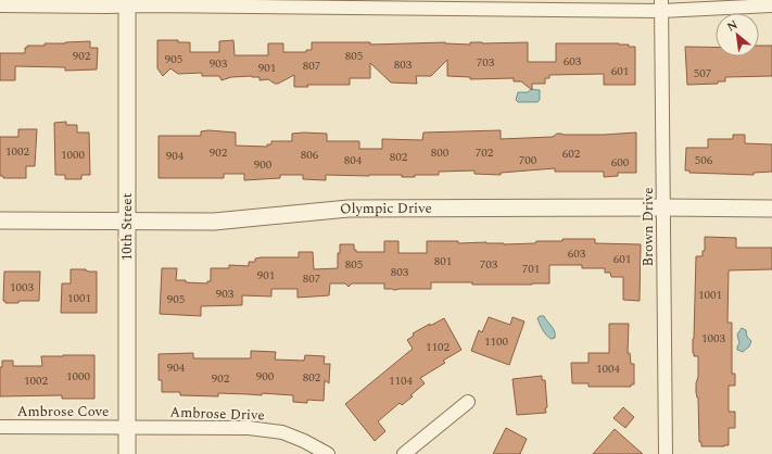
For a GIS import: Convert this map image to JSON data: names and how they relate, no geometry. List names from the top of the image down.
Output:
{
  "streets": {
    "street": [
      "Olympic Drive",
      "10th Street",
      "Brown Drive",
      "Ambrose Cove",
      "Ambrose Drive"
    ]
  },
  "crossings": [
    ["Olympic Drive", "10th Street"],
    ["Olympic Drive", "Brown Drive"],
    ["10th Street", "Ambrose Cove"],
    ["10th Street", "Ambrose Drive"],
    ["Ambrose Cove", "Ambrose Drive"]
  ],
  "house_numbers": [
    "902",
    "805",
    "905",
    "603",
    "703",
    "903",
    "803",
    "807",
    "901",
    "601",
    "507",
    "1002",
    "902",
    "800",
    "702",
    "602",
    "1000",
    "806",
    "904",
    "802",
    "804",
    "700",
    "506",
    "600",
    "900",
    "603",
    "601",
    "801",
    "805",
    "703",
    "701",
    "803",
    "901",
    "807",
    "1003",
    "903",
    "1001",
    "1001",
    "905",
    "1003",
    "1100",
    "1102",
    "904",
    "1004",
    "1000",
    "900",
    "802",
    "902",
    "1002",
    "1104"
  ],
  "north": "top left"
}
